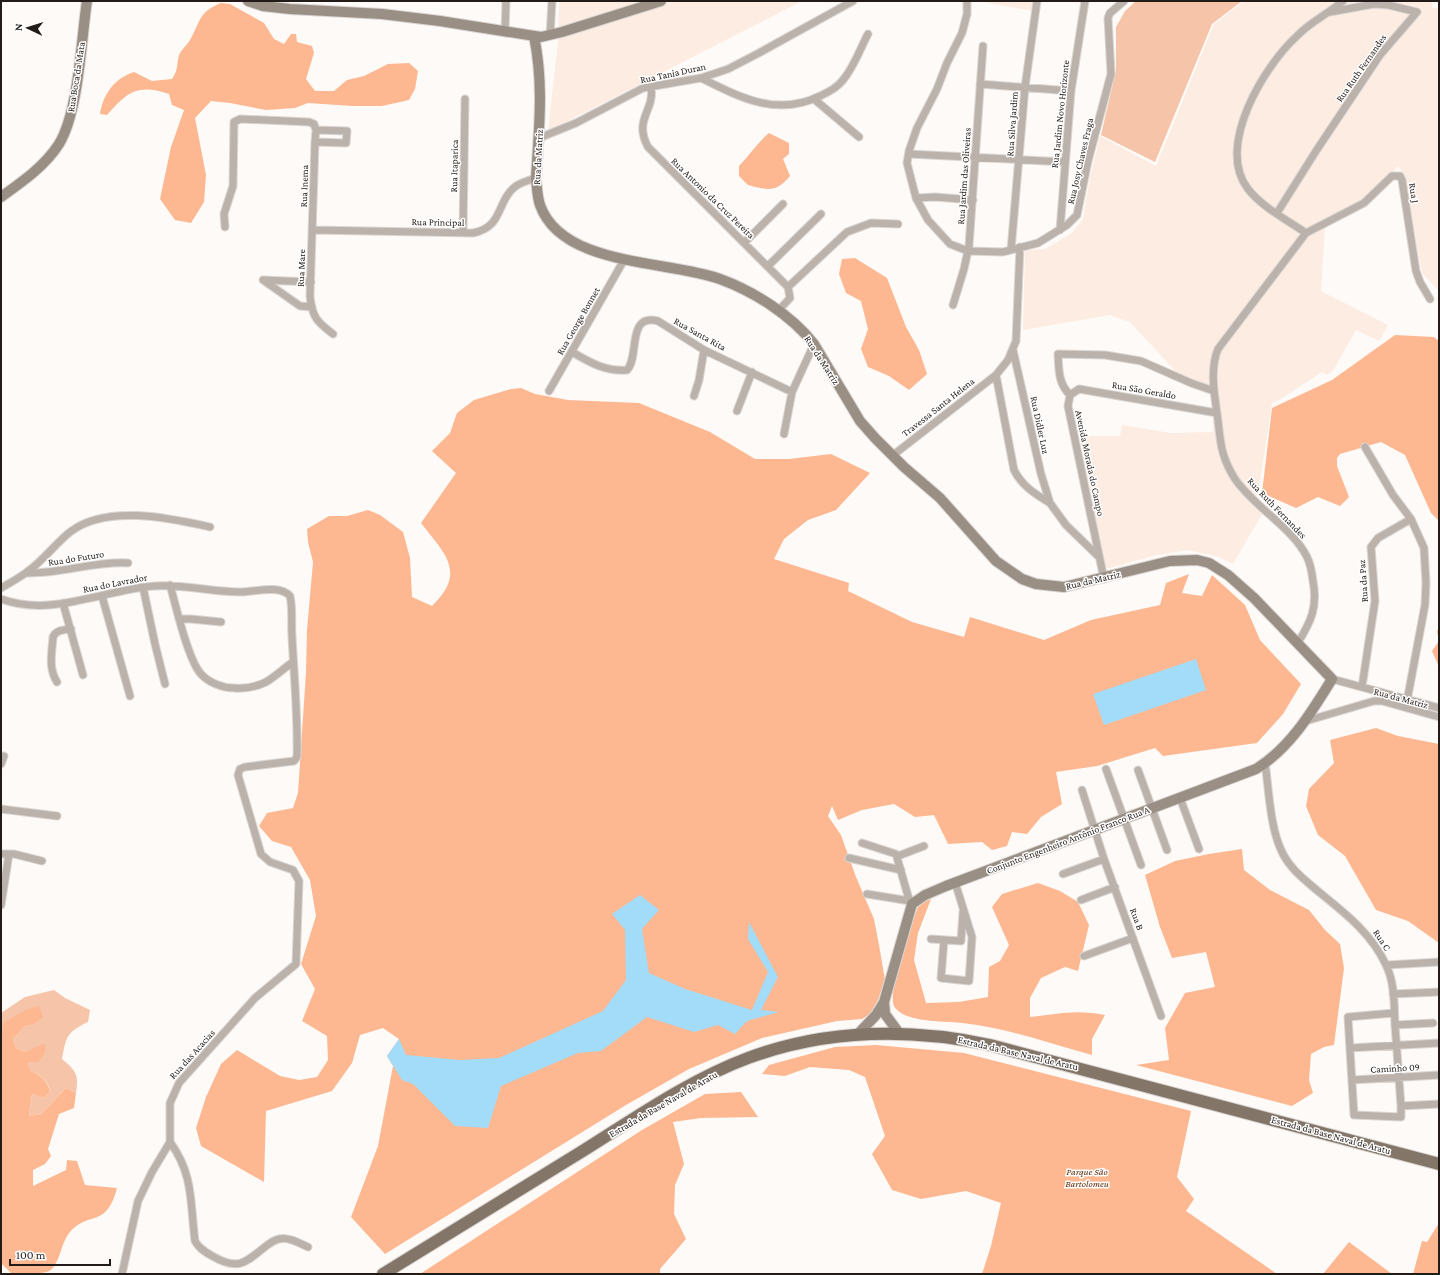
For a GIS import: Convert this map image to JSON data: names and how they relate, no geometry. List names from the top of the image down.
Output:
{
  "streets": {
    "main road": ["Estrada da Base Naval de Aratu"],
    "street": [
      "Rua Ruth Fernandes",
      "Rua Tania Duran",
      "Rua Boca da Mata",
      "Rua Jardim Novo Horizonte",
      "Rua Silva Jardim",
      "Rua da Matriz",
      "Rua Josy Chaves Fraga",
      "Rua Itaparica",
      "Rua Jardim das Oliveiras",
      "Rua Inema",
      "Rua J",
      "Rua Antonio da Cruz Pereira",
      "Rua Principal",
      "Rua Mare",
      "Rua George Bonnet",
      "Rua Santa Rita",
      "Rua São Geraldo",
      "Travessa Santa Helena",
      "Rua Didler Luz",
      "Avenida Morada do Campo",
      "Rua do Futuro",
      "Rua da Paz",
      "Rua do Lavrador",
      "Conjunto Engenheiro Antônio Franco Rua A",
      "Rua B",
      "Rua C",
      "Rua das Acacias",
      "Caminho 09"
    ]
  },
  "crossings": [
    ["Rua Ruth Fernandes", "Rua da Matriz"],
    ["Rua Ruth Fernandes", "Rua J"],
    ["Rua Ruth Fernandes", "Rua São Geraldo"],
    ["Rua Tania Duran", "Rua da Matriz"],
    ["Rua Tania Duran", "Rua Antonio da Cruz Pereira"],
    ["Rua Jardim Novo Horizonte", "Rua Josy Chaves Fraga"],
    ["Rua Silva Jardim", "Rua Josy Chaves Fraga"],
    ["Rua da Matriz", "Rua Principal"],
    ["Rua da Matriz", "Rua George Bonnet"],
    ["Rua da Matriz", "Travessa Santa Helena"],
    ["Rua da Matriz", "Avenida Morada do Campo"],
    ["Rua da Matriz", "Rua da Paz"],
    ["Rua da Matriz", "Conjunto Engenheiro Antônio Franco Rua A"],
    ["Rua Josy Chaves Fraga", "Rua Jardim das Oliveiras"],
    ["Rua Itaparica", "Rua Principal"],
    ["Rua Inema", "Rua Principal"],
    ["Rua Inema", "Rua Mare"],
    ["Rua Principal", "Rua Mare"],
    ["Rua George Bonnet", "Rua Santa Rita"],
    ["Rua São Geraldo", "Avenida Morada do Campo"],
    ["Travessa Santa Helena", "Rua Didler Luz"],
    ["Rua Didler Luz", "Avenida Morada do Campo"],
    ["Rua do Lavrador", "Rua das Acacias"],
    ["Conjunto Engenheiro Antônio Franco Rua A", "Rua B"],
    ["Conjunto Engenheiro Antônio Franco Rua A", "Rua C"],
    ["Rua C", "Caminho 09"]
  ],
  "parks": ["Parque São Bartolomeu"],
  "scale_bar": "100 m",
  "north": "left"
}
